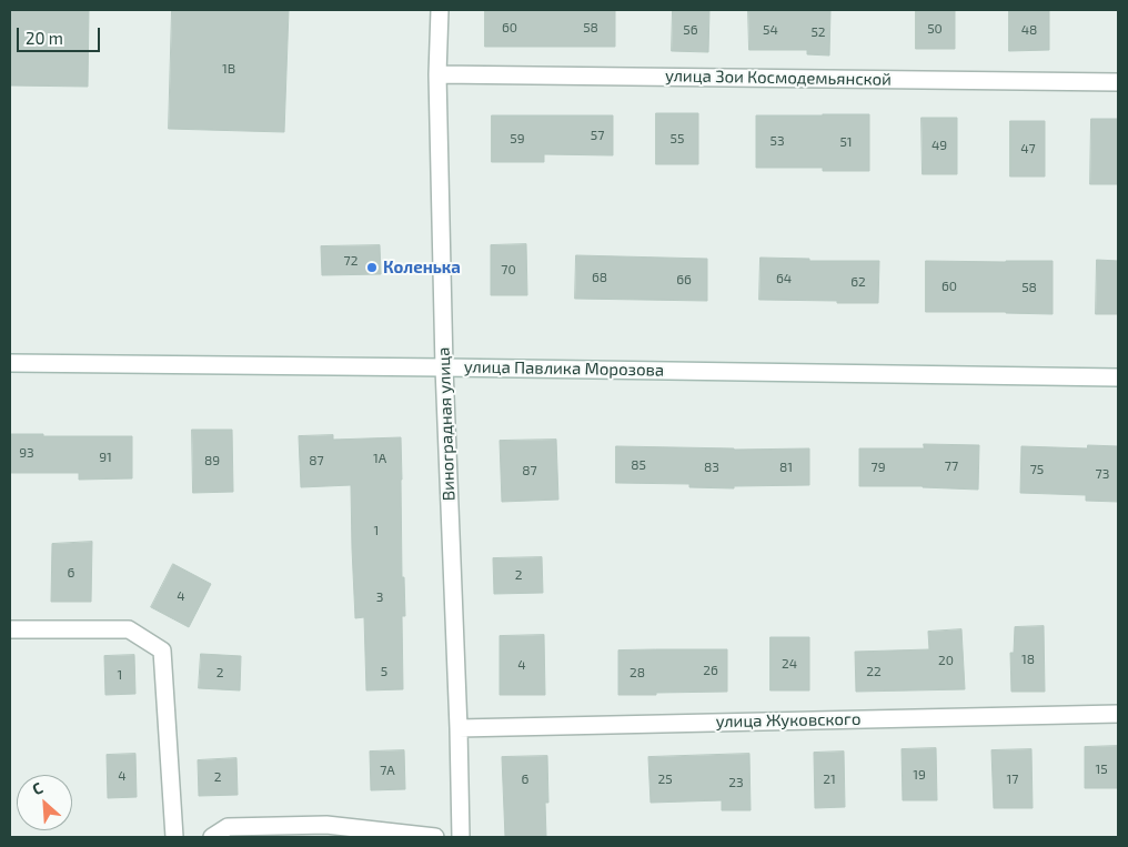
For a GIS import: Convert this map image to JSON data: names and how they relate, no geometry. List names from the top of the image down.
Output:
{
  "streets": {
    "street": [
      "улица Зои Космодемьянской",
      "улица Павлика Морозова",
      "Виноградная улица",
      "улица Жуковского"
    ]
  },
  "crossings": [
    ["улица Зои Космодемьянской", "Виноградная улица"],
    ["улица Павлика Морозова", "Виноградная улица"],
    ["Виноградная улица", "улица Жуковского"]
  ],
  "places": ["Коленька"],
  "house_numbers": [
    "60",
    "58",
    "50",
    "56",
    "54",
    "48",
    "52",
    "1В",
    "57",
    "59",
    "55",
    "53",
    "51",
    "49",
    "47",
    "72",
    "70",
    "68",
    "64",
    "66",
    "62",
    "60",
    "58",
    "93",
    "91",
    "1А",
    "89",
    "87",
    "85",
    "77",
    "83",
    "81",
    "79",
    "75",
    "87",
    "73",
    "1",
    "6",
    "2",
    "4",
    "3",
    "18",
    "20",
    "24",
    "4",
    "26",
    "5",
    "22",
    "2",
    "28",
    "1",
    "15",
    "7А",
    "19",
    "4",
    "2",
    "6",
    "25",
    "21",
    "17",
    "23"
  ],
  "scale_bar": "20 m",
  "north": "top left"
}
